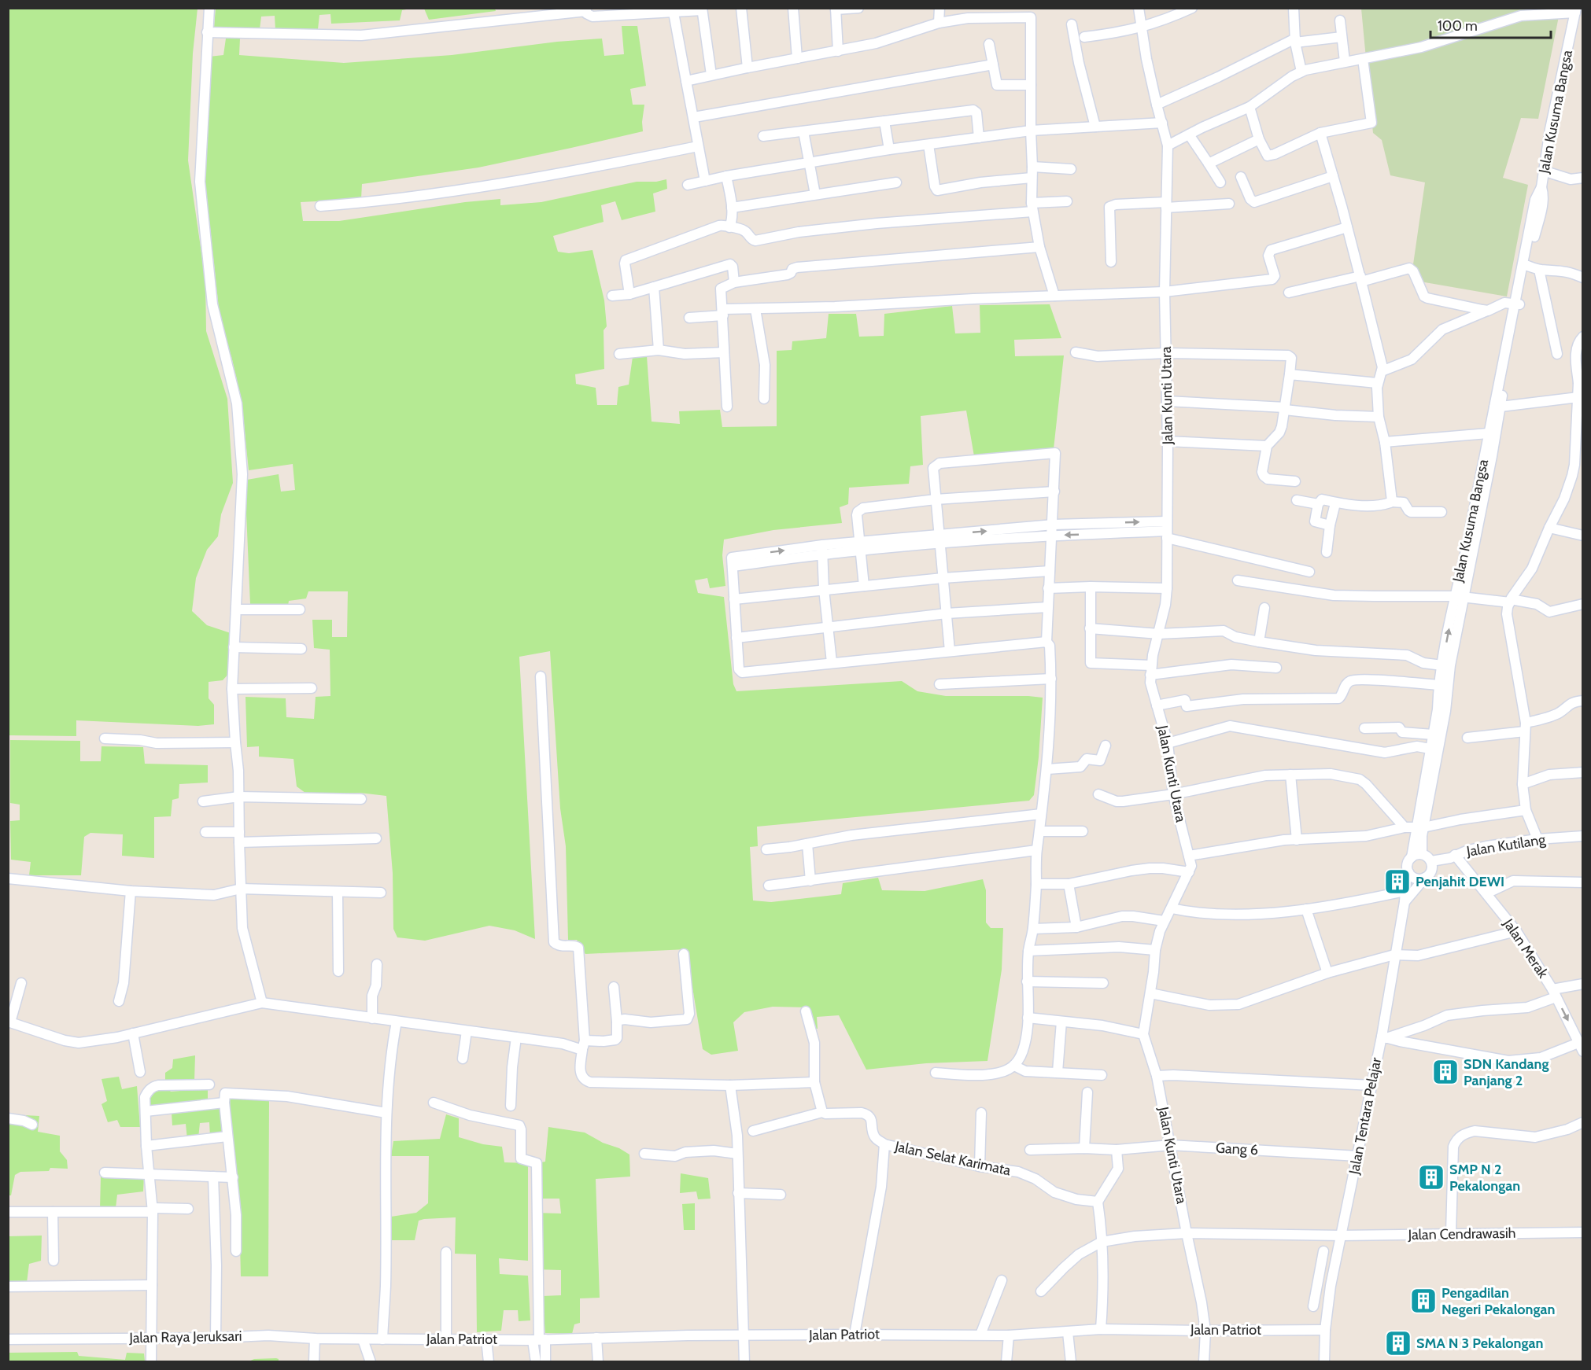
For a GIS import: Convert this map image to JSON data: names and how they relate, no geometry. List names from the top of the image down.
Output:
{
  "streets": {
    "street": [
      "Jalan Kusuma Bangsa",
      "Jalan Kunti Utara",
      "Jalan Kutilang",
      "Jalan Merak",
      "Jalan Tentara Pelajar",
      "Gang 6",
      "Jalan Selat Karimata",
      "Jalan Cendrawasih",
      "Jalan Patriot",
      "Jalan Raya Jeruksari"
    ]
  },
  "crossings": [
    ["Jalan Kusuma Bangsa", "Jalan Kutilang"],
    ["Jalan Kusuma Bangsa", "Jalan Tentara Pelajar"],
    ["Jalan Kunti Utara", "Gang 6"],
    ["Jalan Kunti Utara", "Jalan Cendrawasih"],
    ["Jalan Kunti Utara", "Jalan Patriot"],
    ["Jalan Kutilang", "Jalan Merak"],
    ["Jalan Kutilang", "Jalan Tentara Pelajar"],
    ["Jalan Tentara Pelajar", "Gang 6"],
    ["Jalan Tentara Pelajar", "Jalan Cendrawasih"],
    ["Jalan Tentara Pelajar", "Jalan Patriot"],
    ["Jalan Patriot", "Jalan Raya Jeruksari"]
  ],
  "places": {
    "building": [
      "Penjahit DEWI",
      "SDN Kandang Panjang 2",
      "SMP N 2 Pekalongan",
      "Pengadilan Negeri Pekalongan",
      "SMA N 3 Pekalongan"
    ]
  },
  "scale_bar": "100 m"
}
